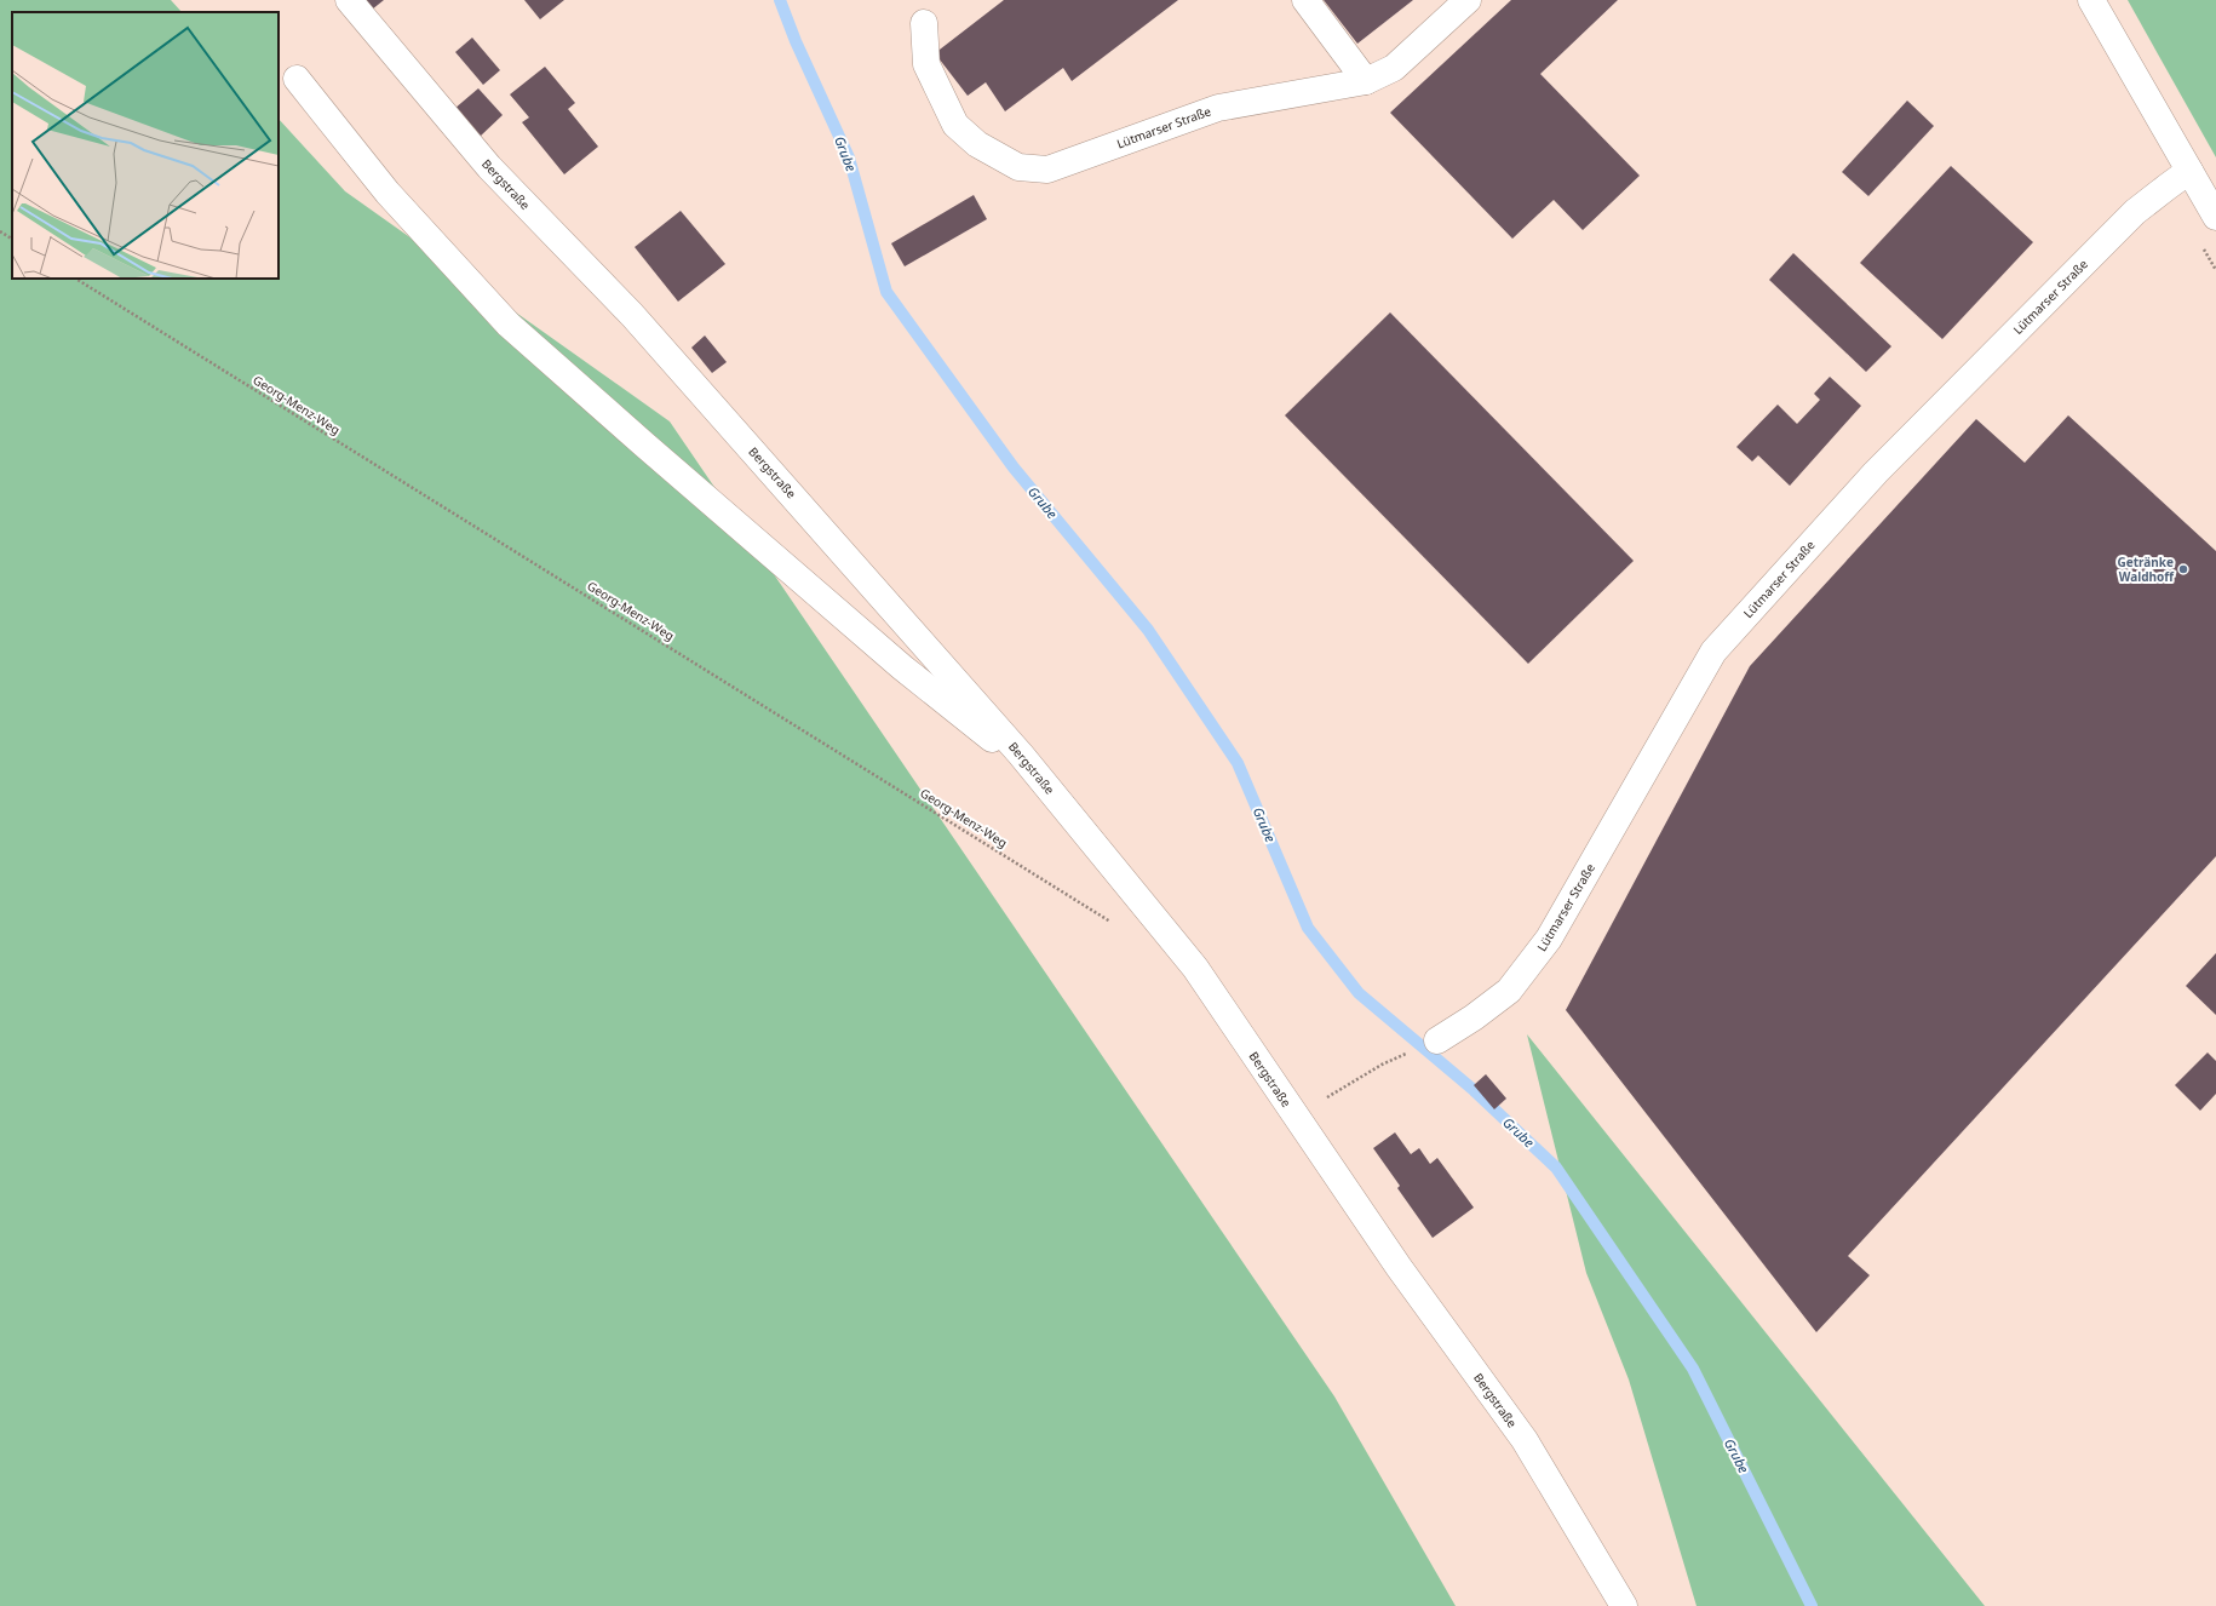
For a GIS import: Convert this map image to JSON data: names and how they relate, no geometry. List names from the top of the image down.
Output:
{
  "streets": {
    "street": ["Lütmarser Straße", "Bergstraße"],
    "path": ["Georg-Menz-Weg"]
  },
  "water": ["Grube"],
  "places": ["Getränke Waldhoff"]
}
